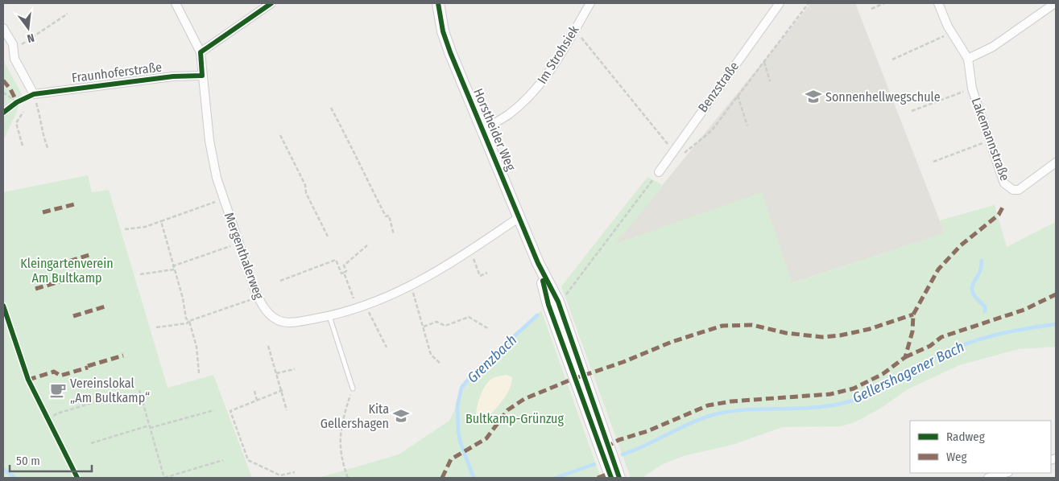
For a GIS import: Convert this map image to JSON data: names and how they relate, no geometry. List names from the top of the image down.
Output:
{
  "streets": {
    "street": [
      "Im Strohsiek",
      "Fraunhoferstraße",
      "Benzstraße",
      "Horstheider Weg",
      "Lakemannstraße",
      "Mergenthalerweg"
    ]
  },
  "crossings": [
    ["Im Strohsiek", "Horstheider Weg"],
    ["Fraunhoferstraße", "Mergenthalerweg"],
    ["Horstheider Weg", "Mergenthalerweg"]
  ],
  "water": ["Grenzbach", "Gellershagener Bach"],
  "parks": ["Kleingartenverein Am Bultkamp", "Bultkamp-Grünzug"],
  "places": {
    "school or university": ["Sonnenhellwegschule", "Kita Gellershagen"],
    "cafe": ["Vereinslokal „Am Bultkamp“"]
  },
  "legend": ["Radweg", "Weg"],
  "scale_bar": "50 m",
  "north": "bottom"
}
